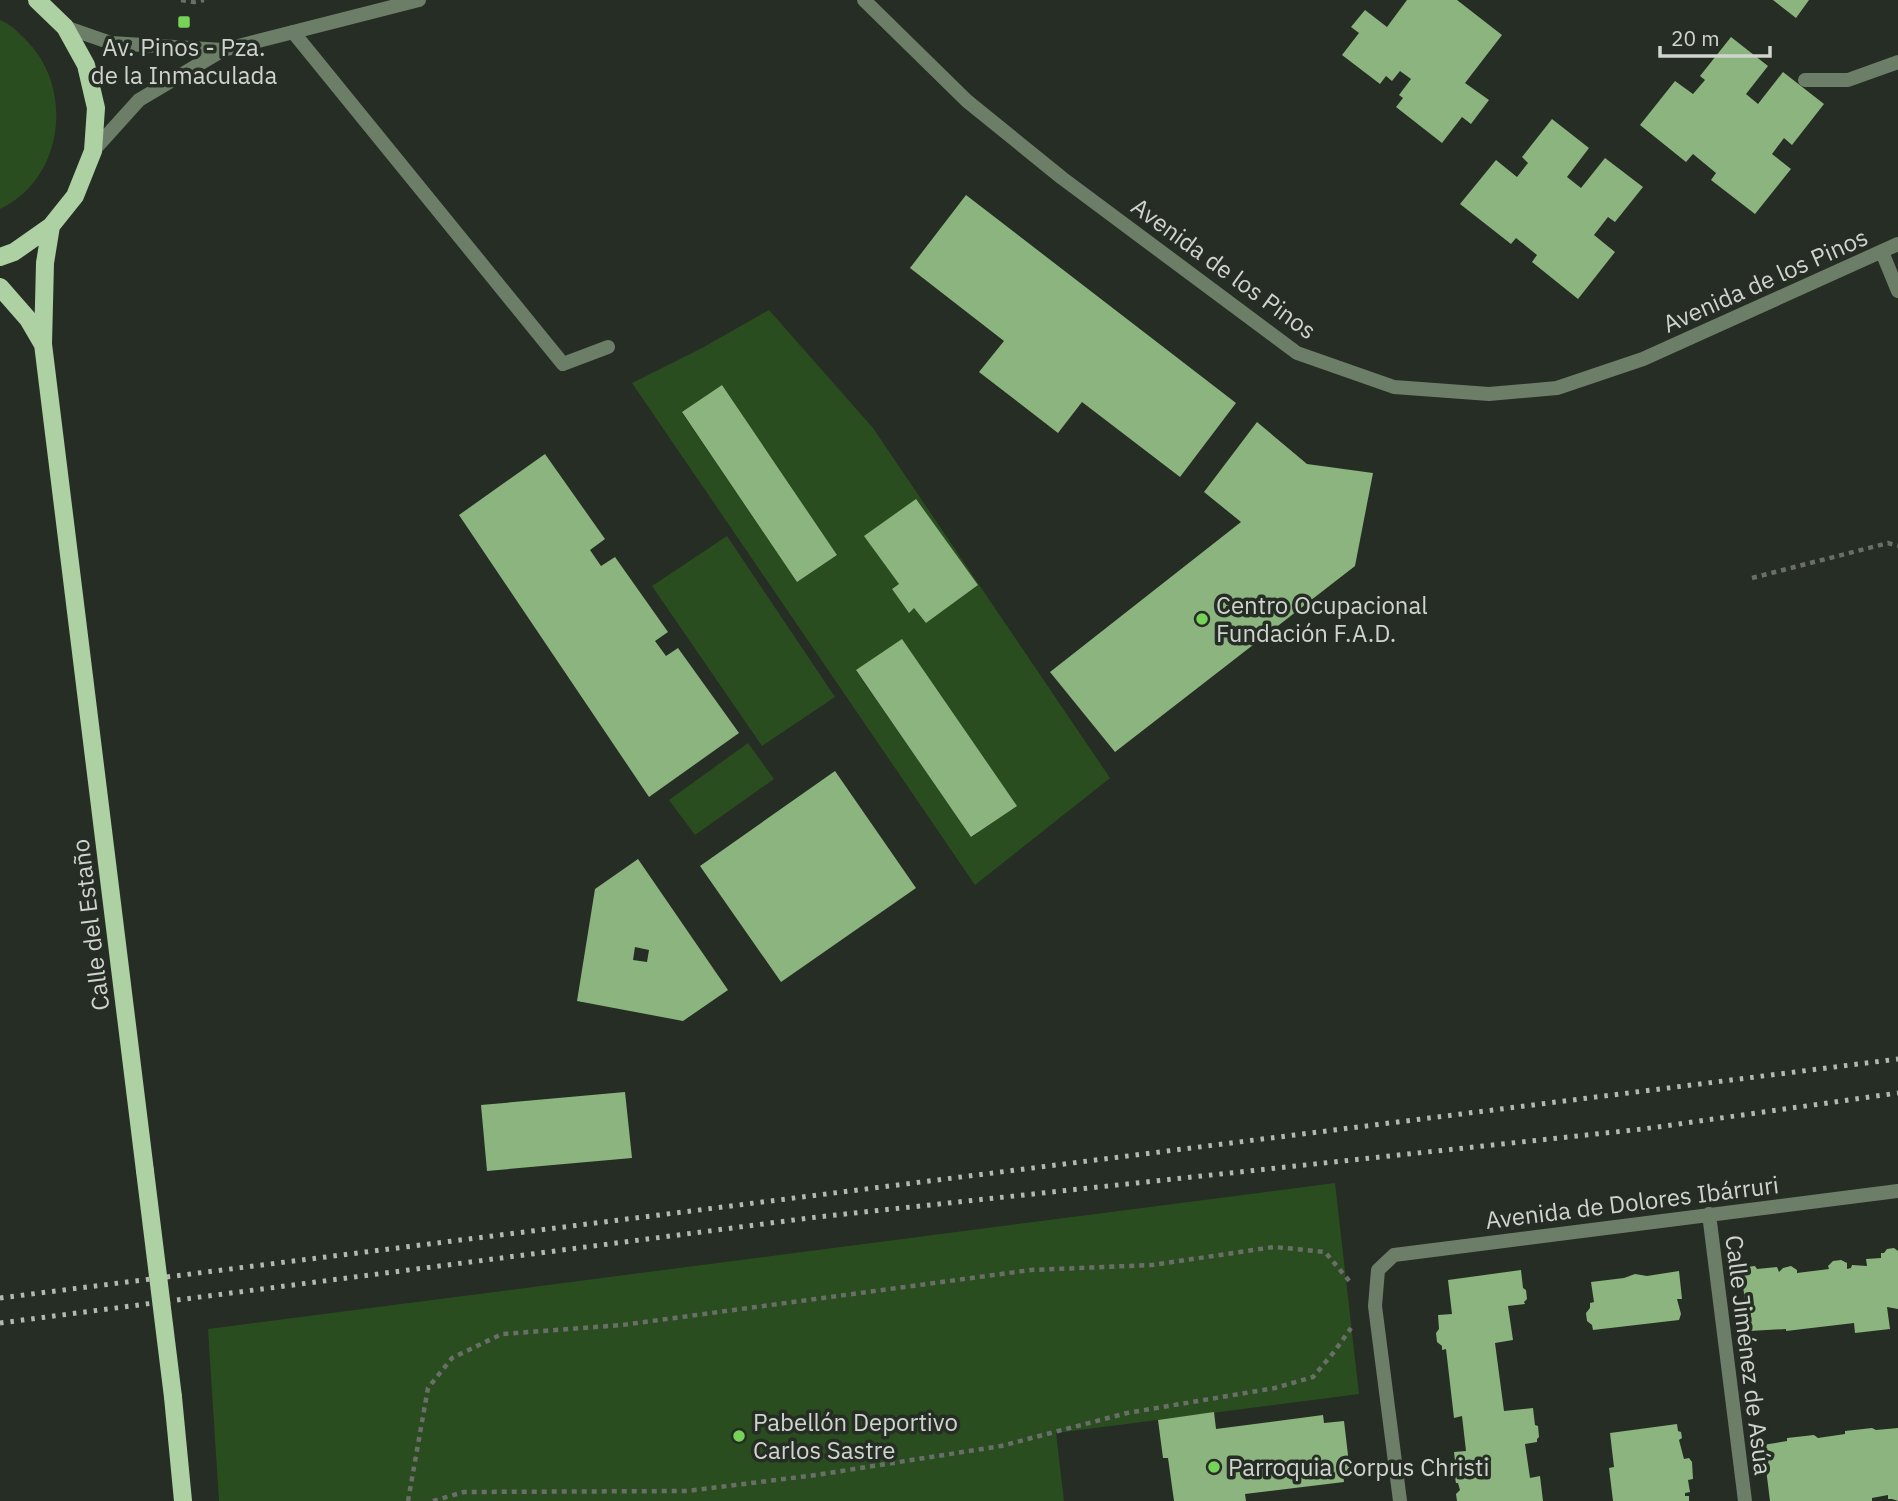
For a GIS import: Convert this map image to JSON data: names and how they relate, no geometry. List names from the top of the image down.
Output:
{
  "streets": {
    "main road": ["Calle del Estaño"],
    "street": ["Avenida de los Pinos", "Avenida de Dolores Ibárruri", "Calle Jiménez de Asúa"]
  },
  "crossings": [
    ["Avenida de Dolores Ibárruri", "Calle Jiménez de Asúa"]
  ],
  "places": {
    "transit": ["Av. Pinos - Pza. de la Inmaculada"],
    "other": ["Centro Ocupacional Fundación F.A.D.", "Pabellón Deportivo Carlos Sastre", "Parroquia Corpus Christi"]
  },
  "scale_bar": "20 m"
}
